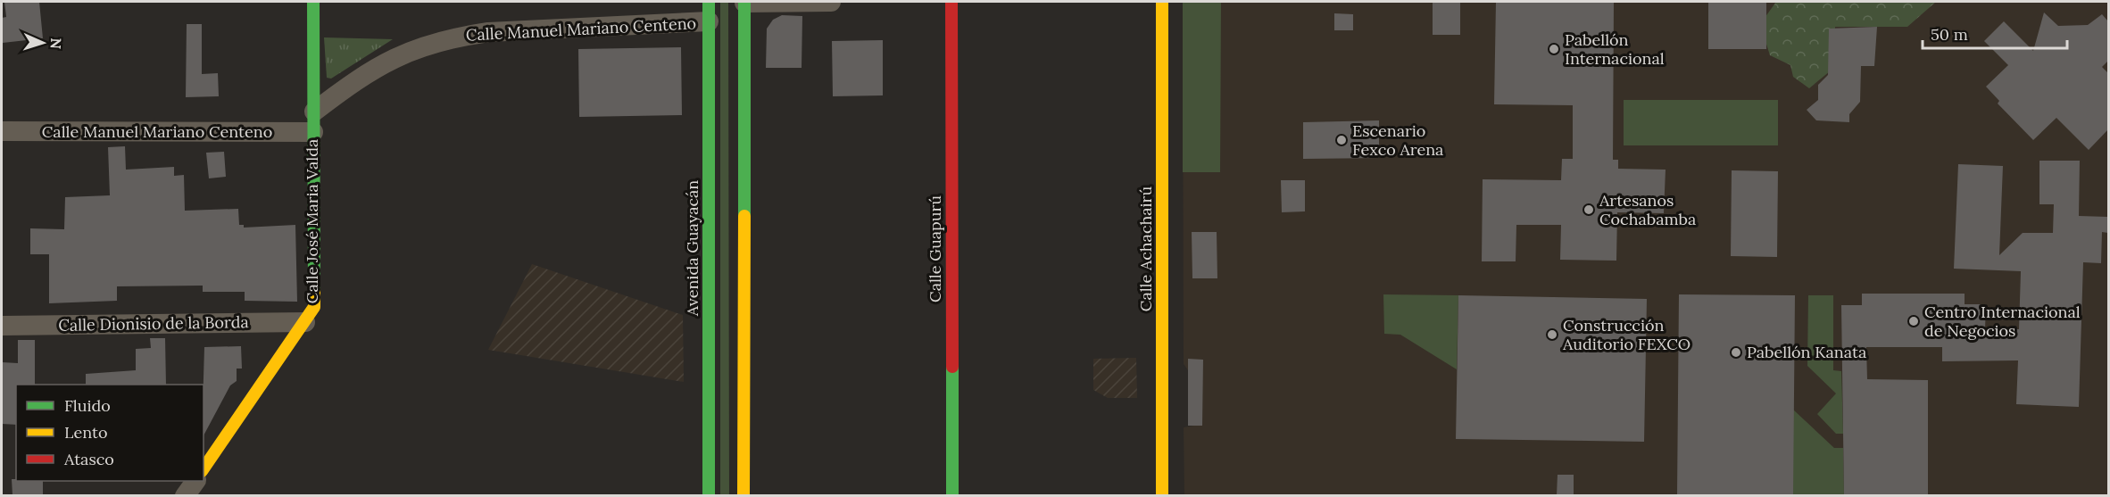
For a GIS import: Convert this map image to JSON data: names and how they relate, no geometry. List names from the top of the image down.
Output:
{
  "streets": {
    "street": [
      "Calle Manuel Mariano Centeno",
      "Calle José Maria Valda",
      "Avenida Guayacán",
      "Calle Guapurú",
      "Calle Achachairú",
      "Calle Dionisio de la Borda"
    ]
  },
  "crossings": [
    ["Calle Manuel Mariano Centeno", "Calle José Maria Valda"],
    ["Calle Manuel Mariano Centeno", "Avenida Guayacán"],
    ["Calle José Maria Valda", "Calle Dionisio de la Borda"]
  ],
  "places": [
    "Pabellón Internacional",
    "Escenario Fexco Arena",
    "Artesanos Cochabamba",
    "Centro Internacional de Negocios",
    "Construcción Auditorio FEXCO",
    "Pabellón Kanata"
  ],
  "legend": ["Fluido", "Lento", "Atasco"],
  "scale_bar": "50 m",
  "north": "right"
}
